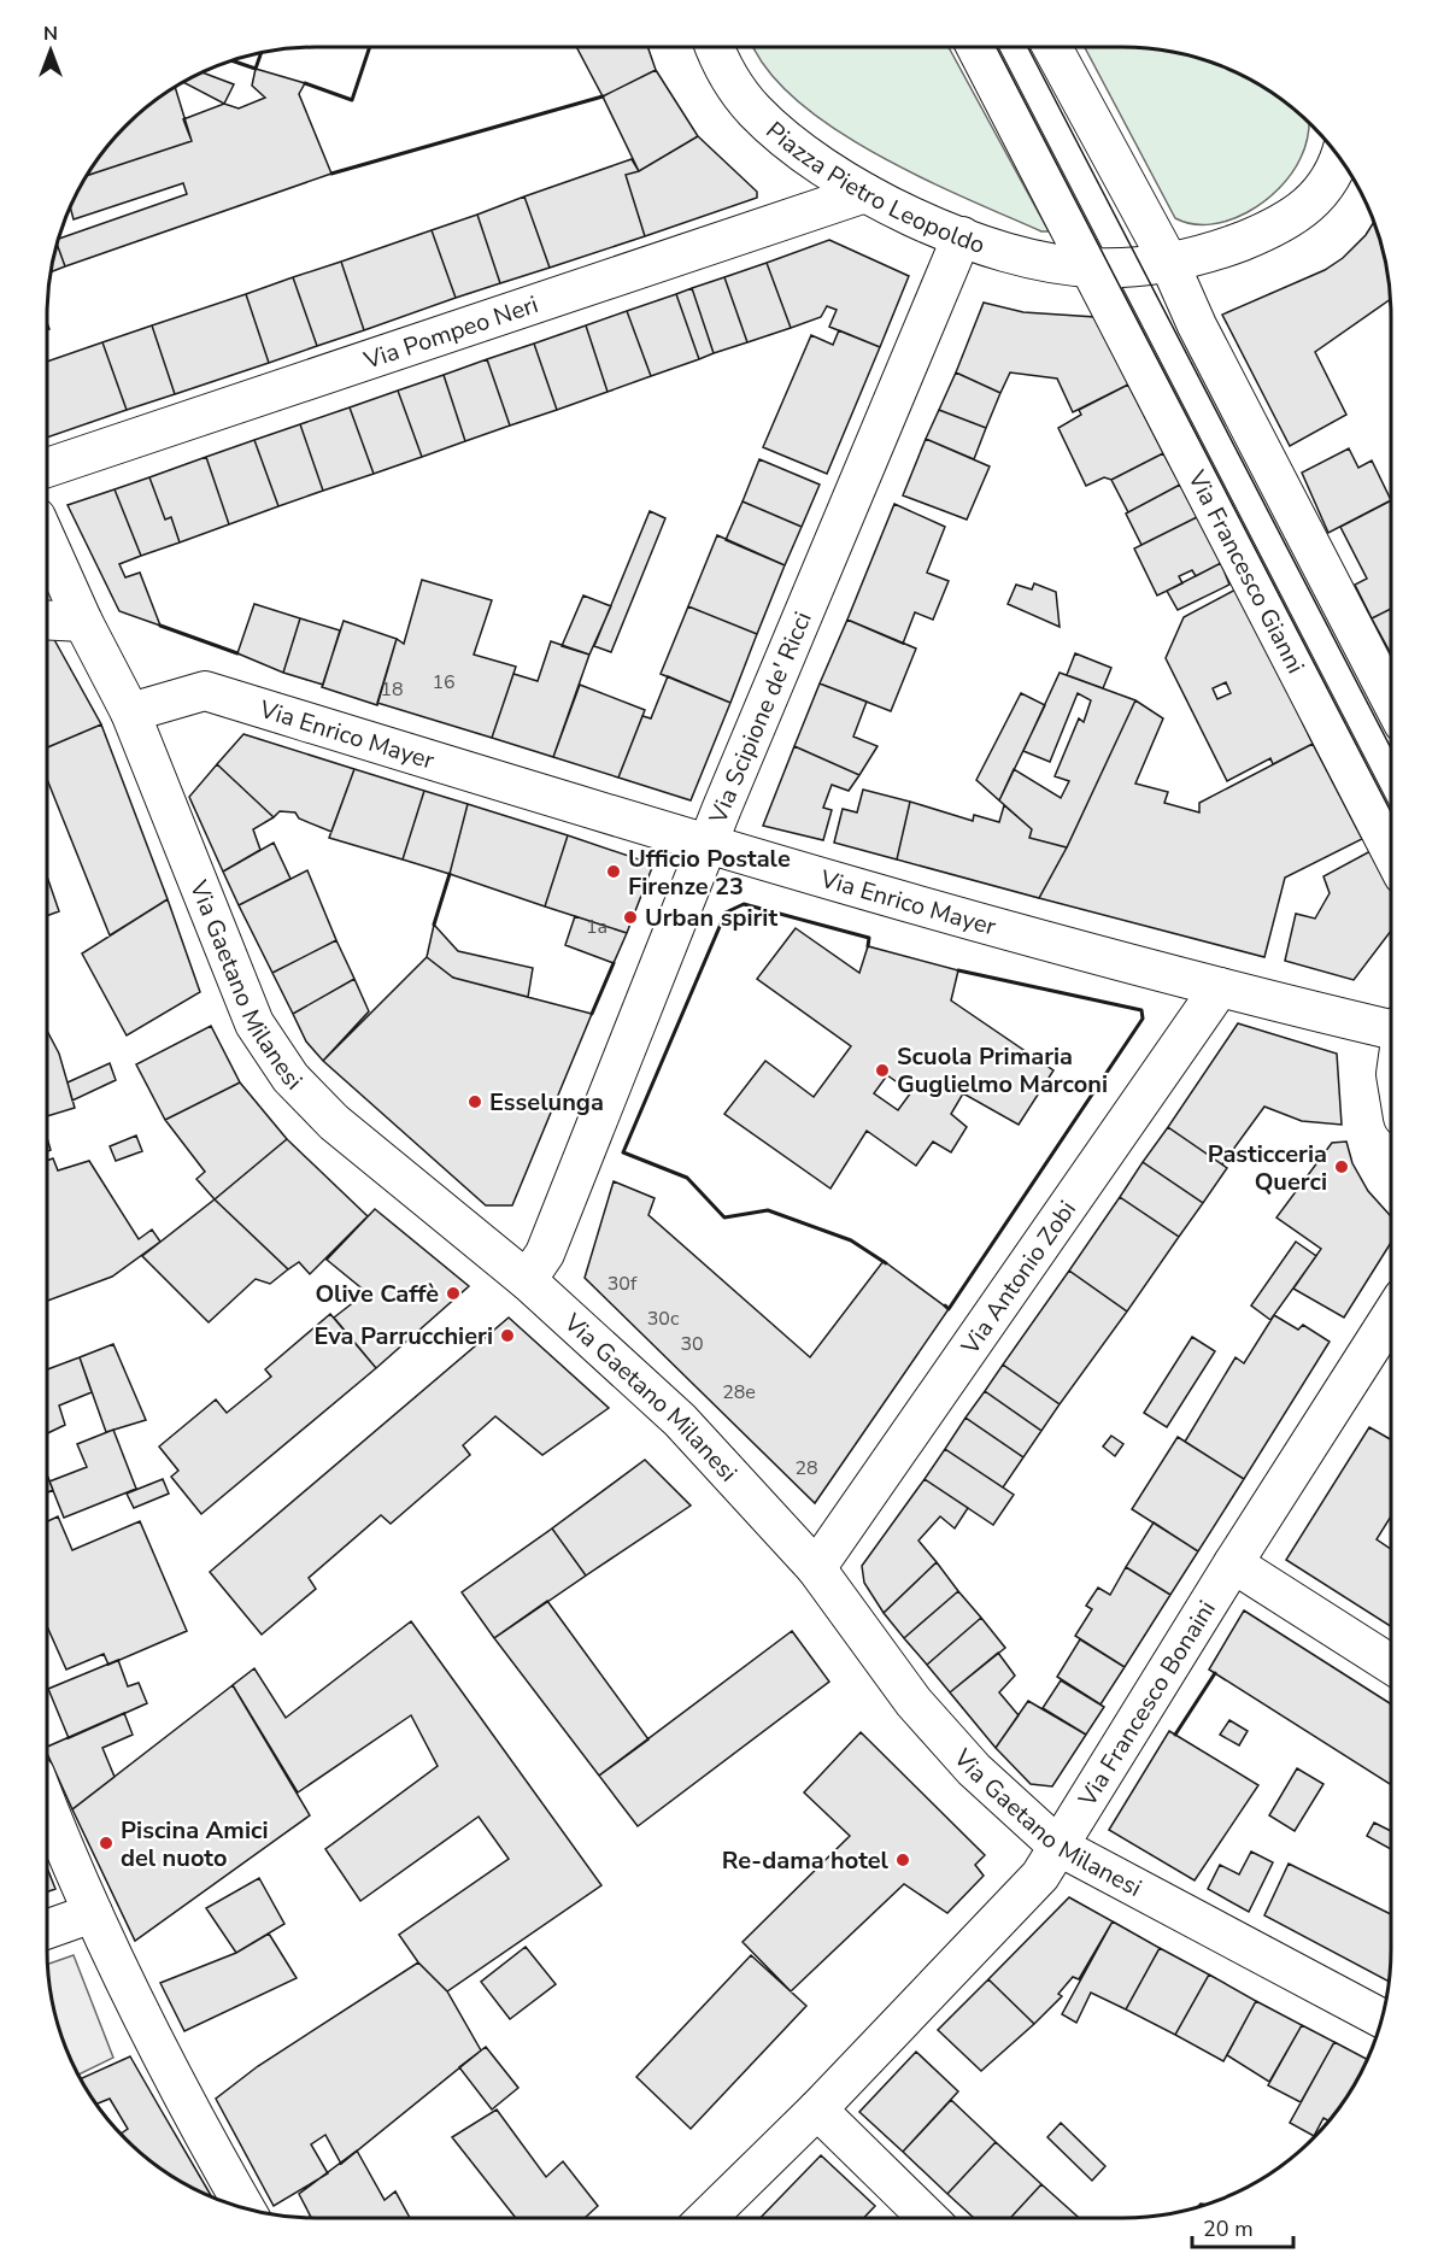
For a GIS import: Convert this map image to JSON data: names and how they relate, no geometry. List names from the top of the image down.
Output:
{
  "streets": {
    "street": [
      "Piazza Pietro Leopoldo",
      "Via Pompeo Neri",
      "Via Francesco Gianni",
      "Via Scipione de' Ricci",
      "Via Enrico Mayer",
      "Via Gaetano Milanesi",
      "Via Antonio Zobi",
      "Via Francesco Bonaini"
    ]
  },
  "crossings": [
    ["Piazza Pietro Leopoldo", "Via Pompeo Neri"],
    ["Piazza Pietro Leopoldo", "Via Francesco Gianni"],
    ["Piazza Pietro Leopoldo", "Via Scipione de' Ricci"],
    ["Via Scipione de' Ricci", "Via Enrico Mayer"],
    ["Via Scipione de' Ricci", "Via Gaetano Milanesi"],
    ["Via Enrico Mayer", "Via Gaetano Milanesi"],
    ["Via Enrico Mayer", "Via Antonio Zobi"],
    ["Via Gaetano Milanesi", "Via Antonio Zobi"],
    ["Via Gaetano Milanesi", "Via Francesco Bonaini"]
  ],
  "places": [
    "Ufficio Postale Firenze 23",
    "Urban spirit",
    "Scuola Primaria Guglielmo Marconi",
    "Esselunga",
    "Pasticceria Querci",
    "Olive Caffè",
    "Eva Parrucchieri",
    "Piscina Amici del nuoto",
    "Re-dama hotel"
  ],
  "house_numbers": [
    "16",
    "18",
    "1a",
    "30f",
    "30c",
    "30",
    "28e",
    "28"
  ],
  "scale_bar": "20 m",
  "north": "top"
}
